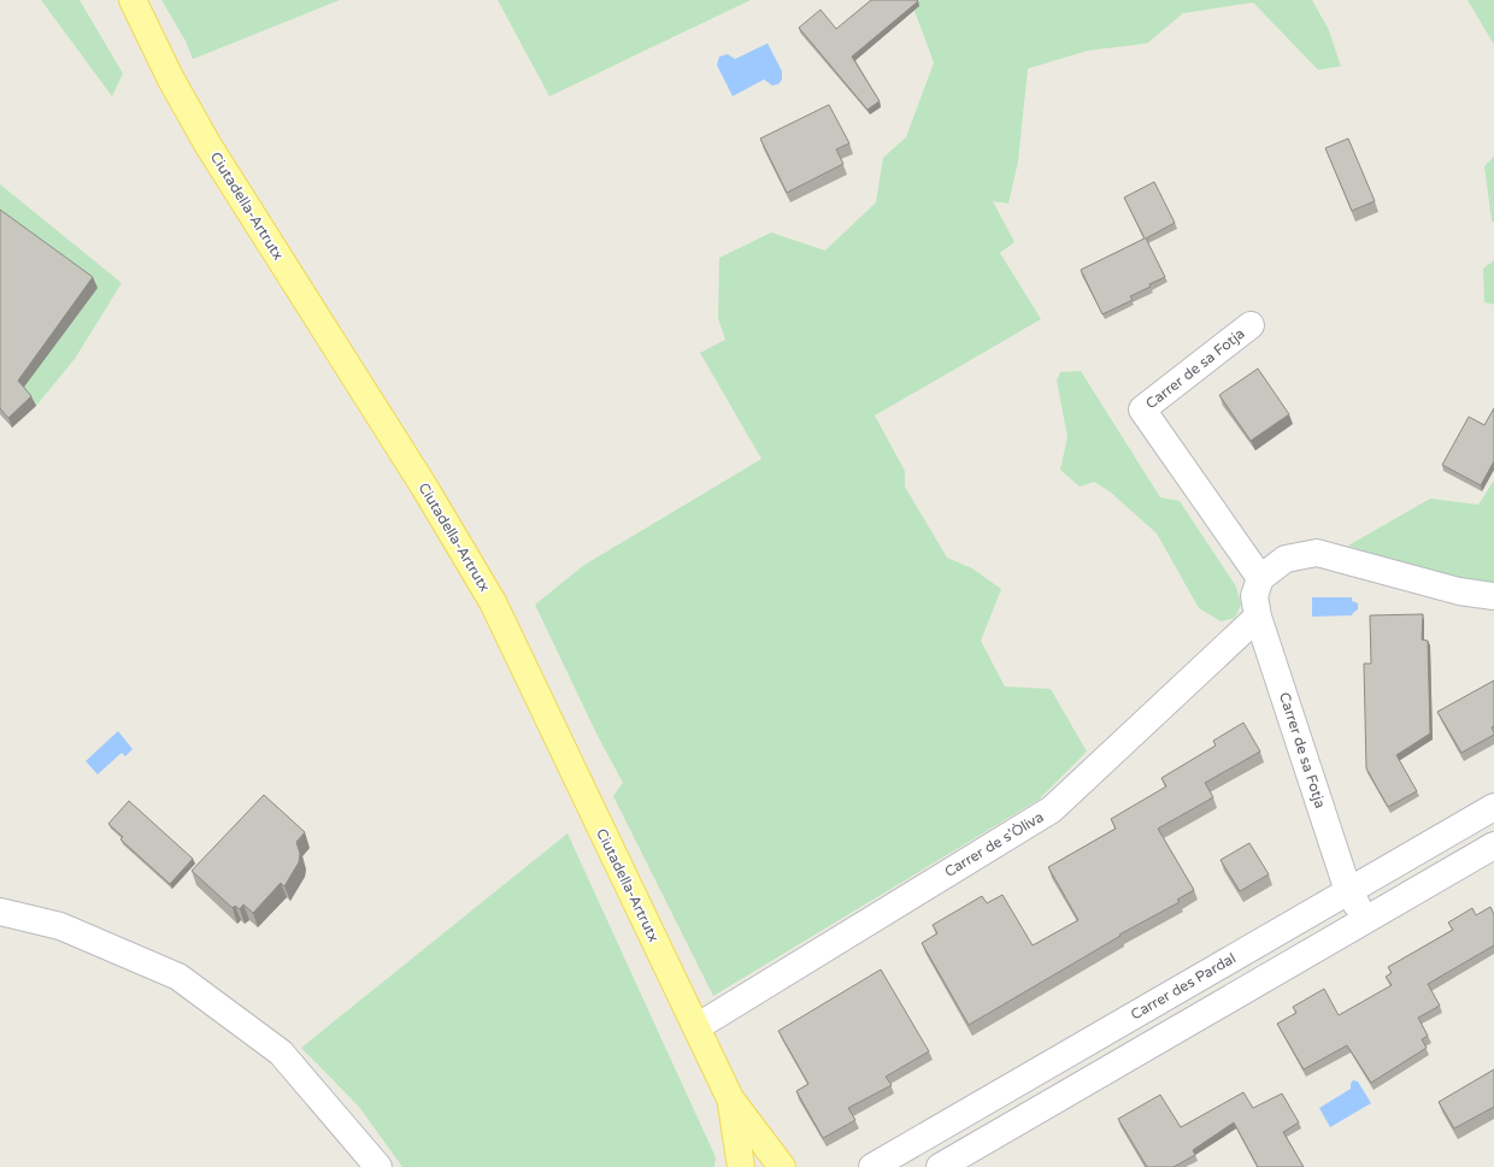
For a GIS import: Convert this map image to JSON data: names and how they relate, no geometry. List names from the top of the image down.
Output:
{
  "streets": {
    "main road": ["Ciutadella-Artrutx"],
    "street": ["Carrer de sa Fotja", "Carrer de s'Òliva", "Carrer des Pardal"]
  },
  "crossings": [
    ["Ciutadella-Artrutx", "Carrer de s'Òliva"],
    ["Carrer de sa Fotja", "Carrer de s'Òliva"],
    ["Carrer de sa Fotja", "Carrer des Pardal"]
  ]
}
